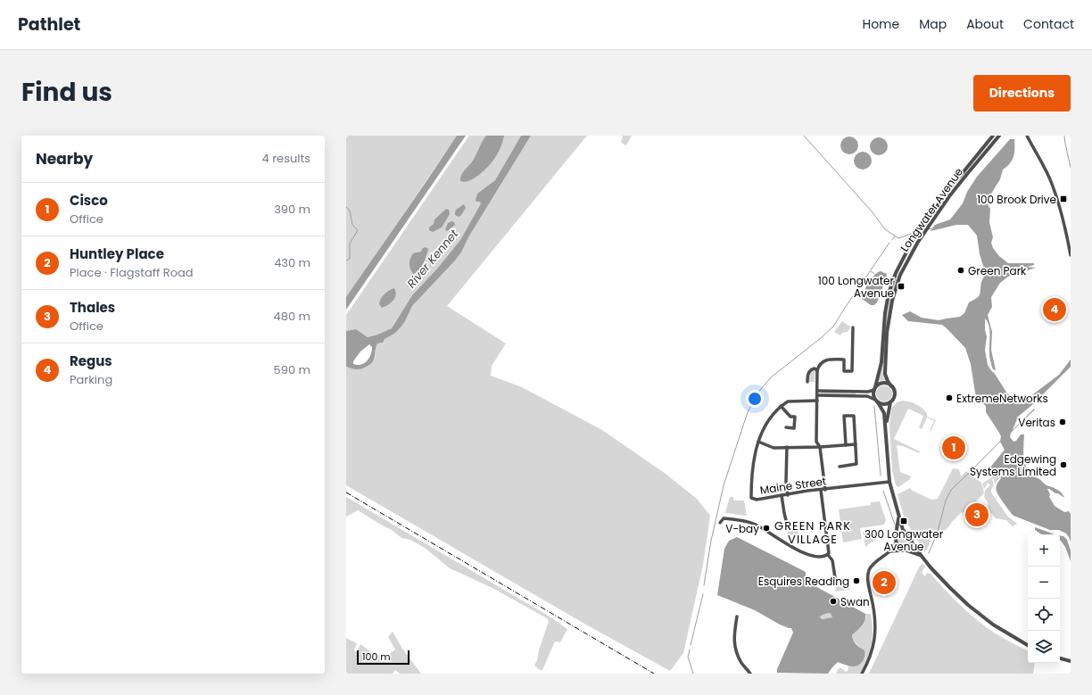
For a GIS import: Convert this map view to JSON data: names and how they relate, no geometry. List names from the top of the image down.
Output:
{
  "streets": {
    "street": ["Longwater Avenue", "Maine Street"]
  },
  "districts": ["GREEN PARK VILLAGE"],
  "water": ["River Kennet"],
  "places": {
    "transit": ["100 Brook Drive", "100 Longwater Avenue", "300 Longwater Avenue"],
    "other": [
      "Green Park",
      "ExtremeNetworks",
      "Veritas",
      "Edgewing Systems Limited",
      "V-bay",
      "Esquires Reading",
      "Swan"
    ]
  },
  "scale_bar": "100 m",
  "page": {
    "header": "Pathlet",
    "nav": [
      "Home",
      "Map",
      "About",
      "Contact"
    ],
    "title": "Find us",
    "buttons": "Directions",
    "heading": ["Nearby", "4 results"],
    "list": [
      {
        "mark": "1",
        "name": "Cisco",
        "note": "Office",
        "value": "390 m"
      },
      {
        "mark": "2",
        "name": "Huntley Place",
        "note": "Place · Flagstaff Road",
        "value": "430 m"
      },
      {
        "mark": "3",
        "name": "Thales",
        "note": "Office",
        "value": "480 m"
      },
      {
        "mark": "4",
        "name": "Regus",
        "note": "Parking",
        "value": "590 m"
      }
    ],
    "pins": [
      "4",
      "1",
      "3",
      "2"
    ],
    "map_buttons": ["+", "−"],
    "scale": "100 m"
  }
}
